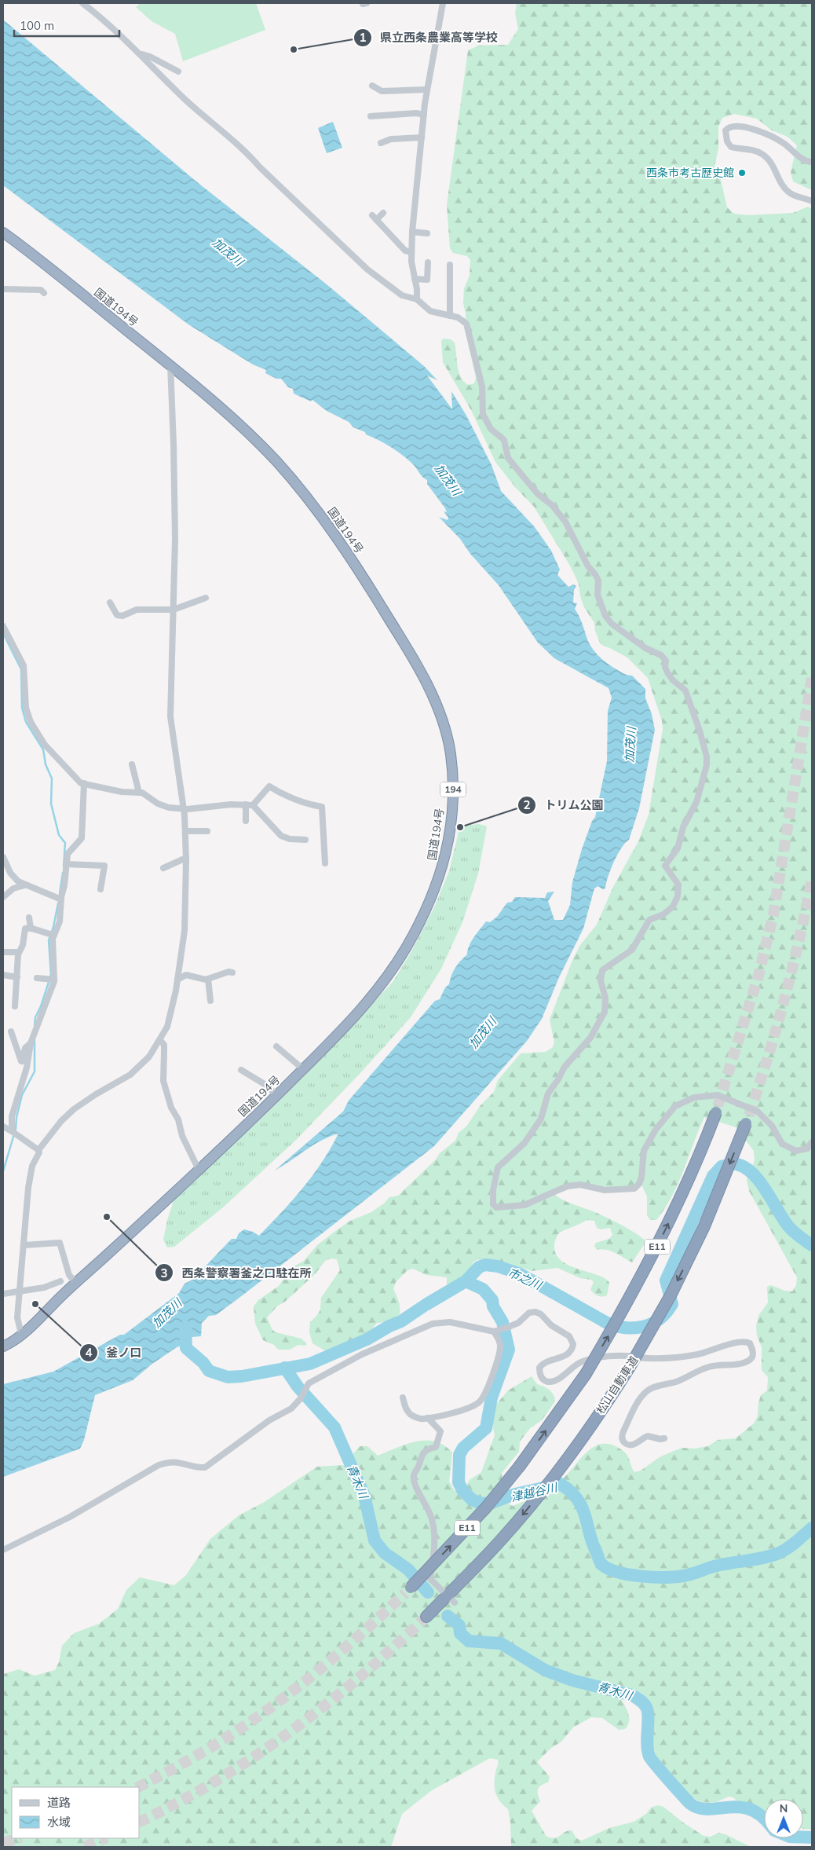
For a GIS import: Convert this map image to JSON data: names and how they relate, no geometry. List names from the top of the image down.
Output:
{
  "streets": {
    "highway": [
      "国道194号",
      "194",
      "E11",
      "松山自動車道"
    ]
  },
  "water": [
    "加茂川",
    "市之川",
    "青木川",
    "津越谷川"
  ],
  "places": [
    "県立西条農業高等学校",
    "西条市考古歴史館",
    "トリム公園",
    "西条警察署釜之口駐在所",
    "釜ノ口"
  ],
  "legend": ["道路", "水域"],
  "scale_bar": "100 m",
  "north": "top"
}
